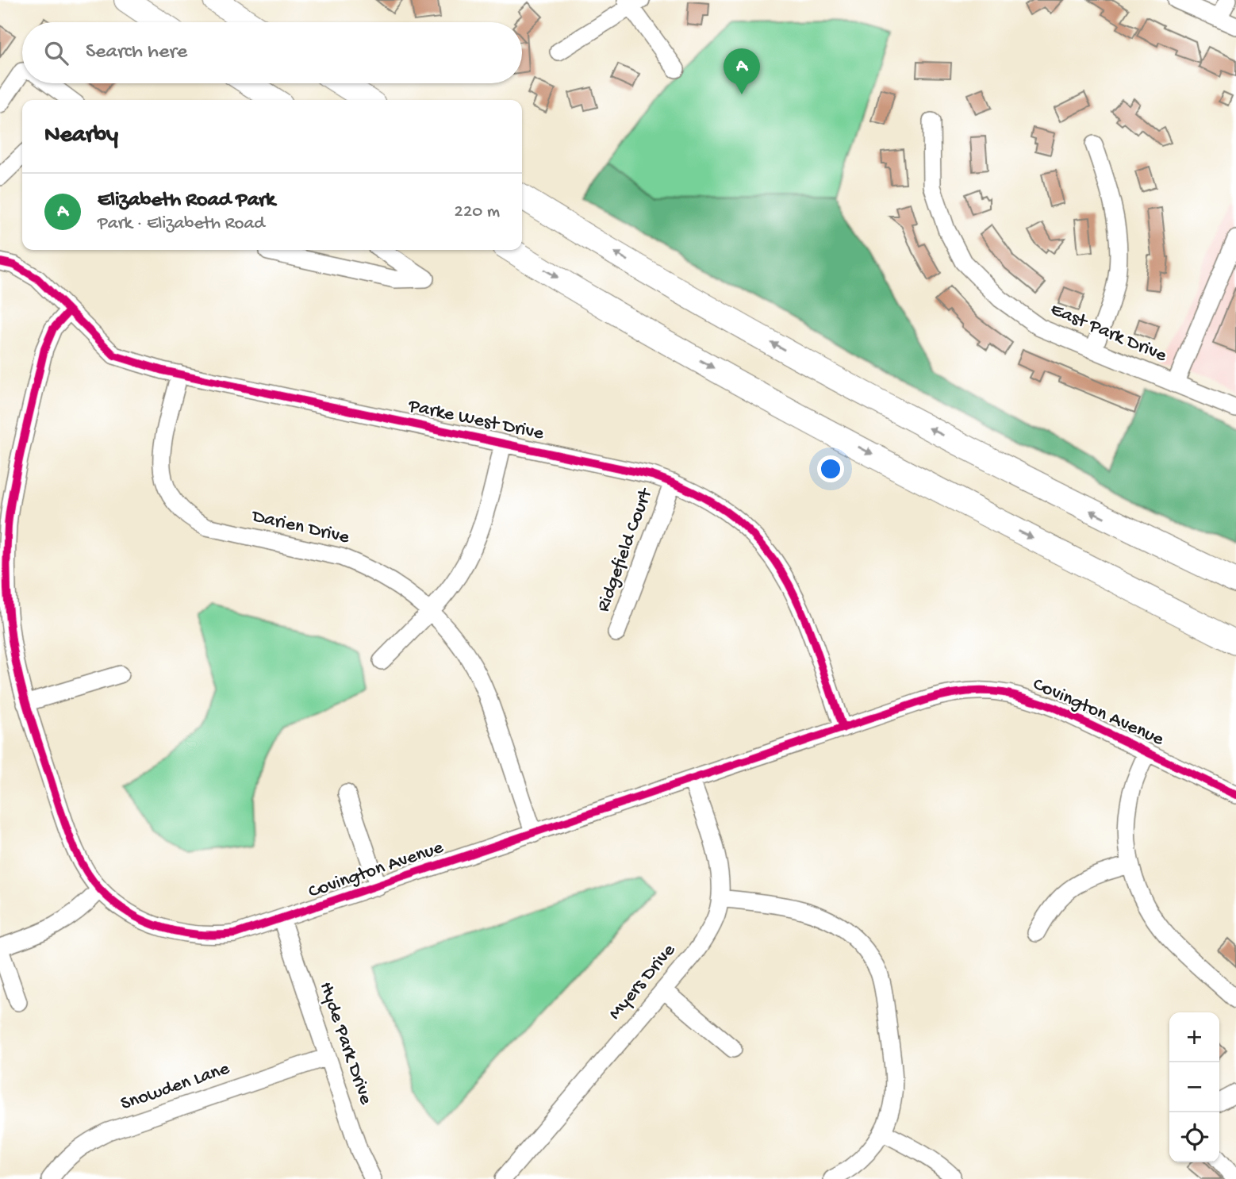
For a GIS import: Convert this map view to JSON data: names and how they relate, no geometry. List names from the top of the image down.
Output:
{
  "streets": {
    "street": [
      "East Park Drive",
      "Parke West Drive",
      "Darien Drive",
      "Ridgefield Court",
      "Covington Avenue",
      "Myers Drive",
      "Hyde Park Drive",
      "Snowden Lane"
    ]
  },
  "crossings": [
    ["Parke West Drive", "Darien Drive"],
    ["Parke West Drive", "Ridgefield Court"],
    ["Parke West Drive", "Covington Avenue"],
    ["Darien Drive", "Covington Avenue"],
    ["Covington Avenue", "Myers Drive"],
    ["Covington Avenue", "Hyde Park Drive"],
    ["Hyde Park Drive", "Snowden Lane"]
  ],
  "page": {
    "search": "Search here",
    "pins": "A",
    "heading": "Nearby",
    "list": [
      {
        "mark": "A",
        "name": "Elizabeth Road Park",
        "note": "Park · Elizabeth Road",
        "value": "220 m"
      }
    ],
    "map_buttons": ["+", "−"]
  }
}
